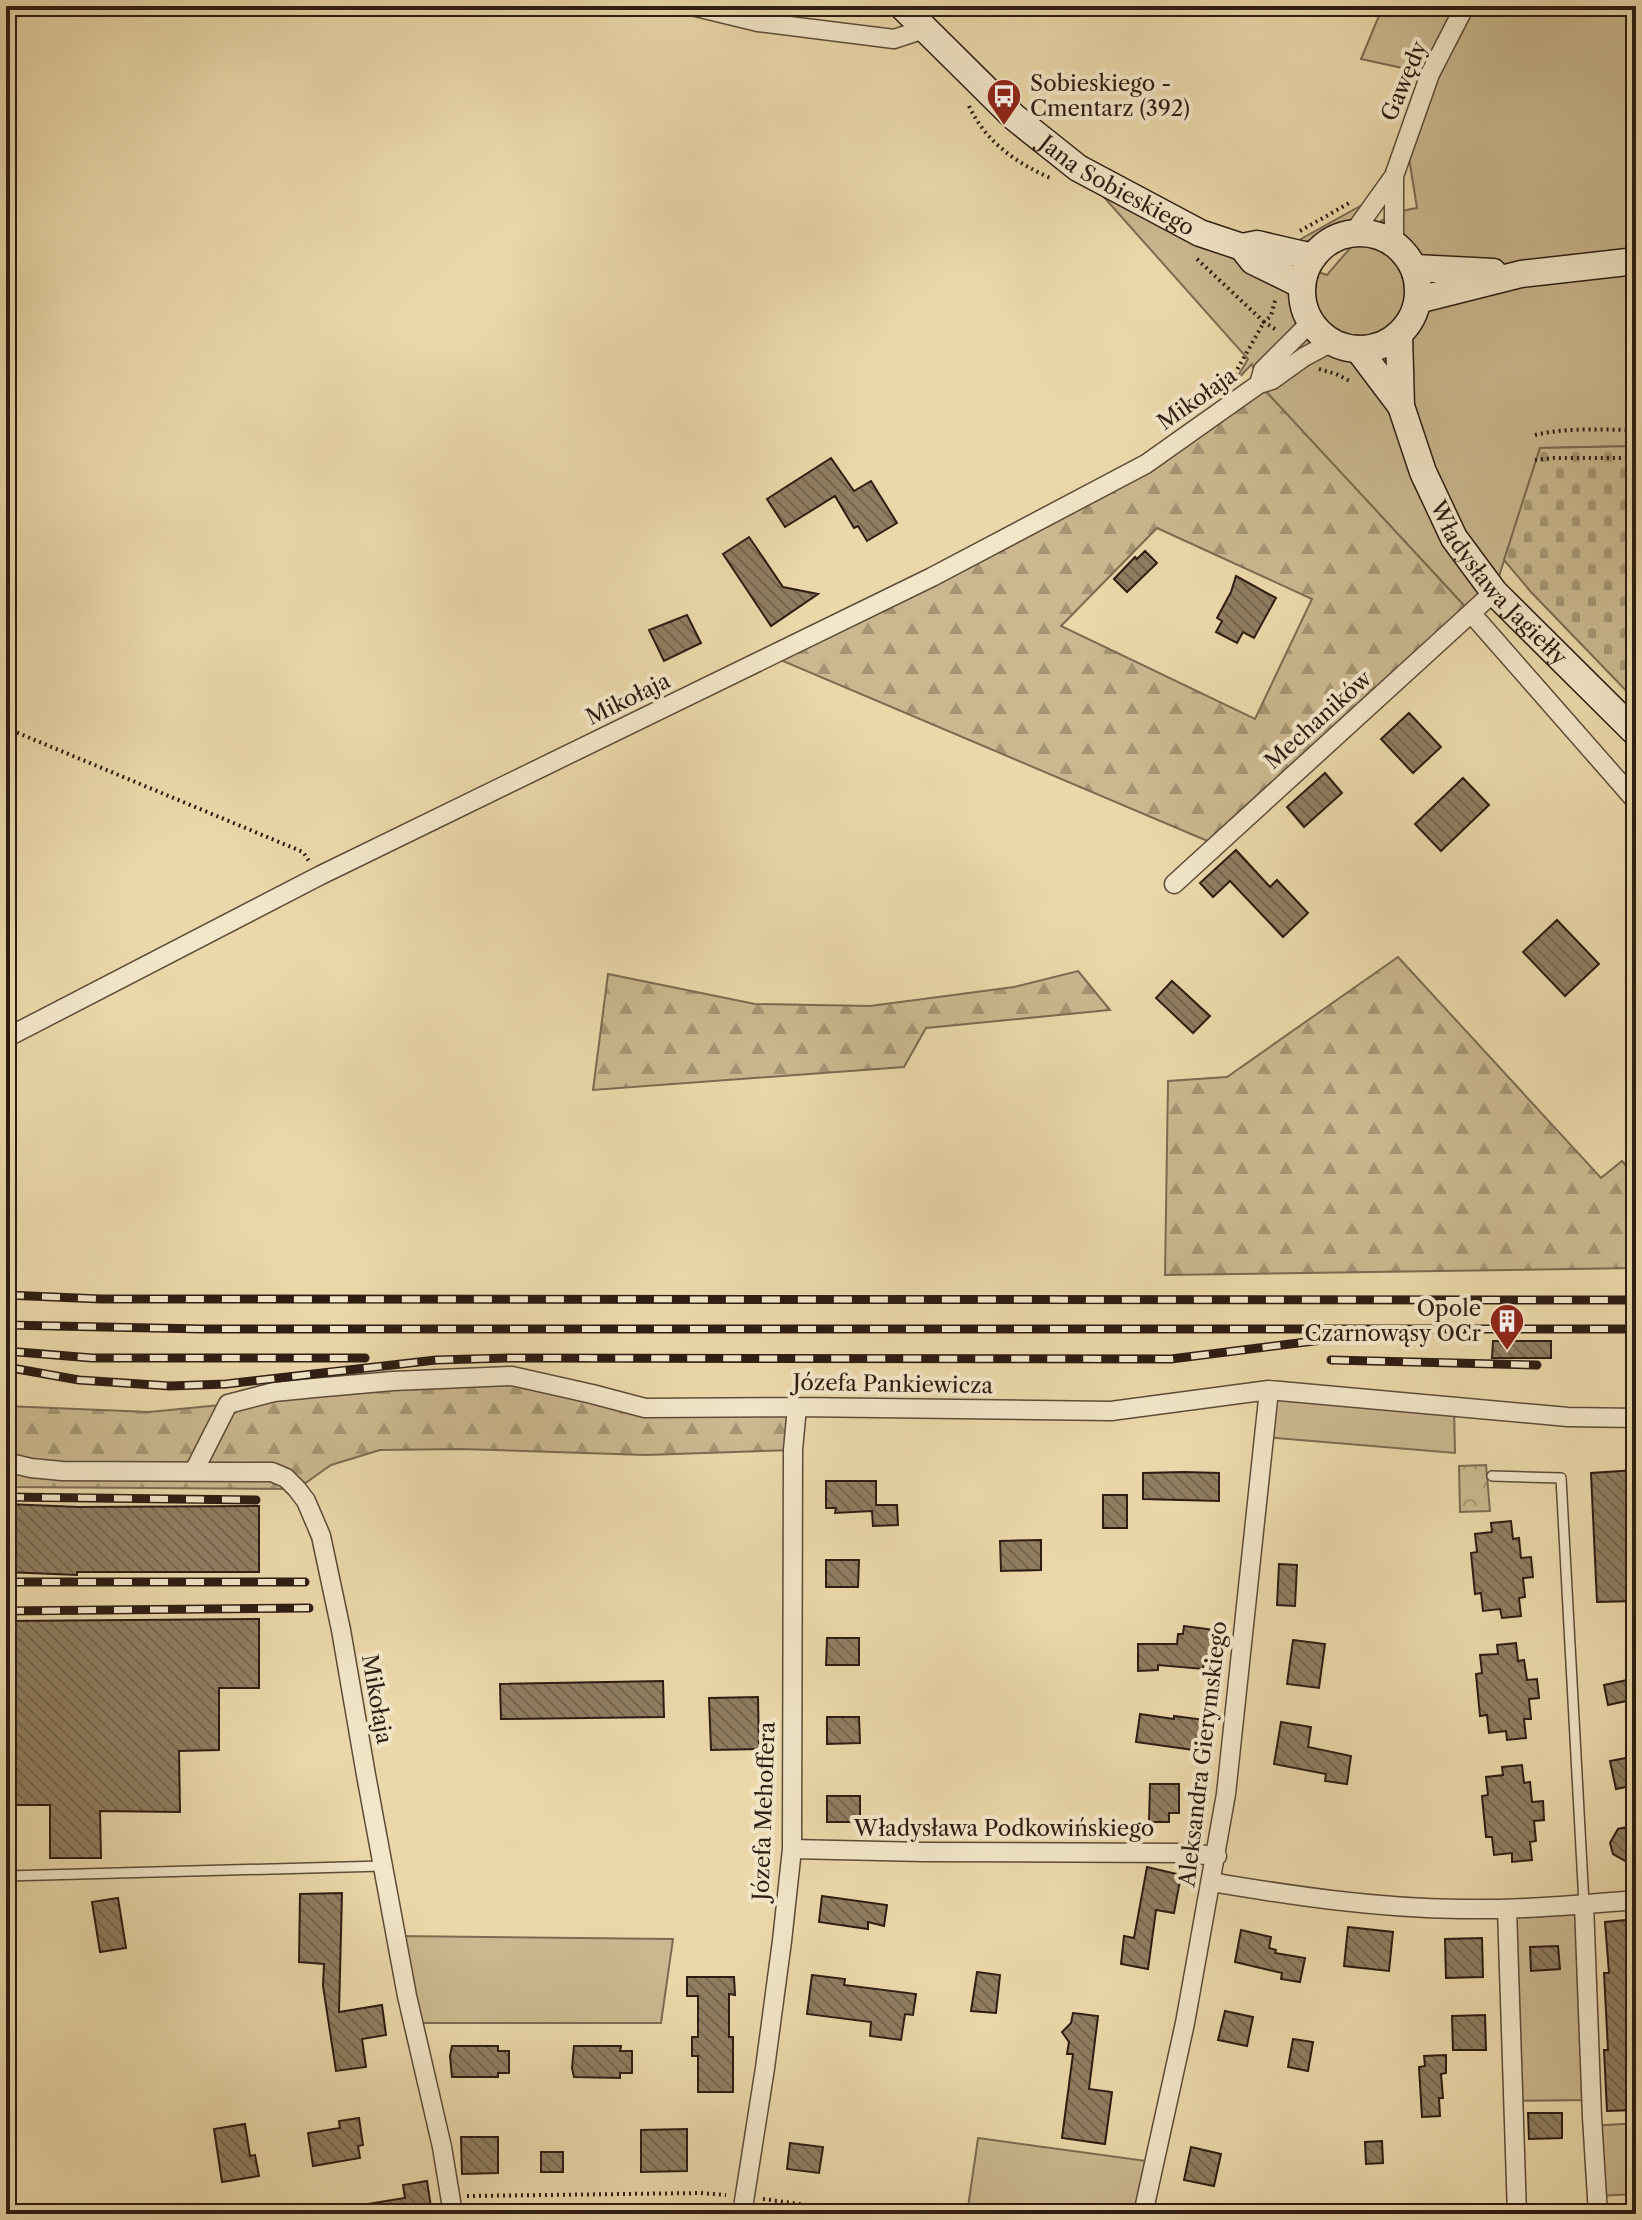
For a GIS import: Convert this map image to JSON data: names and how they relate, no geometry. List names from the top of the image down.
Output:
{
  "streets": {
    "street": [
      "Gawędy",
      "Jana Sobieskiego",
      "Mikołaja",
      "Władysława Jagiełły",
      "Mechaników",
      "Józefa Pankiewicza",
      "Aleksandra Gierymskiego",
      "Józefa Mehoffera",
      "Władysława Podkowińskiego"
    ]
  },
  "crossings": [
    ["Gawędy", "Jana Sobieskiego"],
    ["Gawędy", "Mikołaja"],
    ["Gawędy", "Władysława Jagiełły"],
    ["Jana Sobieskiego", "Mikołaja"],
    ["Jana Sobieskiego", "Władysława Jagiełły"],
    ["Mikołaja", "Władysława Jagiełły"],
    ["Mikołaja", "Józefa Pankiewicza"],
    ["Władysława Jagiełły", "Mechaników"],
    ["Józefa Pankiewicza", "Aleksandra Gierymskiego"],
    ["Józefa Pankiewicza", "Józefa Mehoffera"],
    ["Aleksandra Gierymskiego", "Władysława Podkowińskiego"],
    ["Józefa Mehoffera", "Władysława Podkowińskiego"]
  ],
  "places": {
    "bus stop": ["Sobieskiego - Cmentarz (392)"],
    "building": ["Opole Czarnowąsy OCr"]
  }
}
